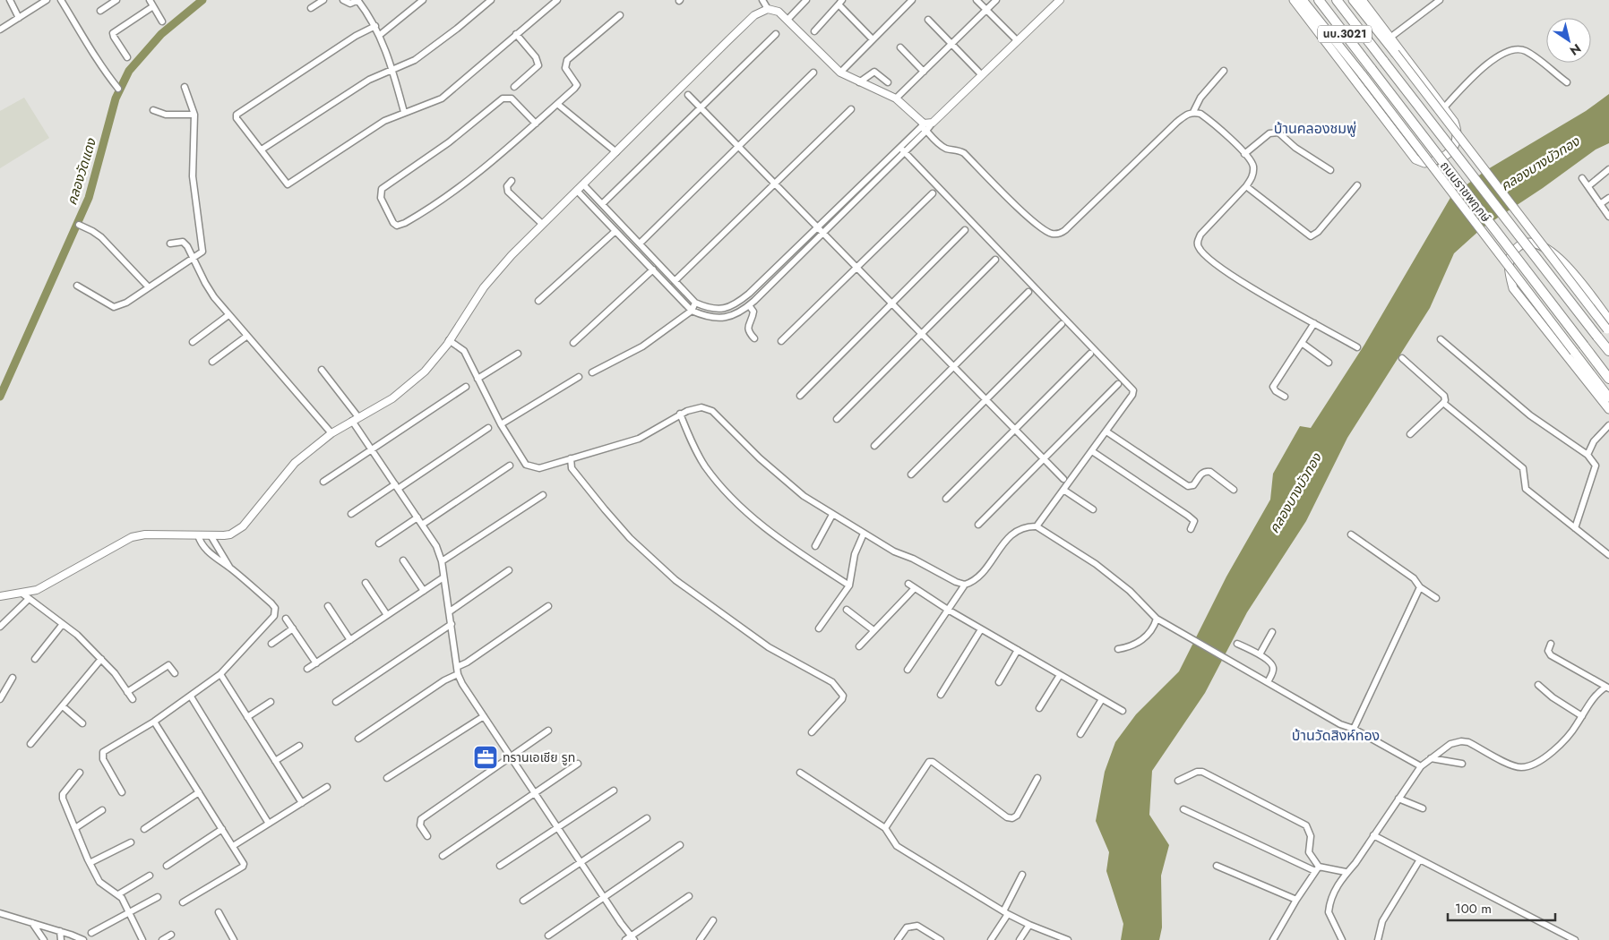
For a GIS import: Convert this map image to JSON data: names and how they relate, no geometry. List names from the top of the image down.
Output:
{
  "streets": {
    "main road": ["นบ.3021", "ถนนราชพฤกษ์"]
  },
  "districts": ["บ้านคลองชมพู่", "บ้านวัดสิงห์ทอง"],
  "water": ["คลองบางบัวทอง", "คลองวัดแดง"],
  "places": {
    "office": ["ทรานเอเชีย รูท"]
  },
  "scale_bar": "100 m",
  "north": "bottom right"
}
